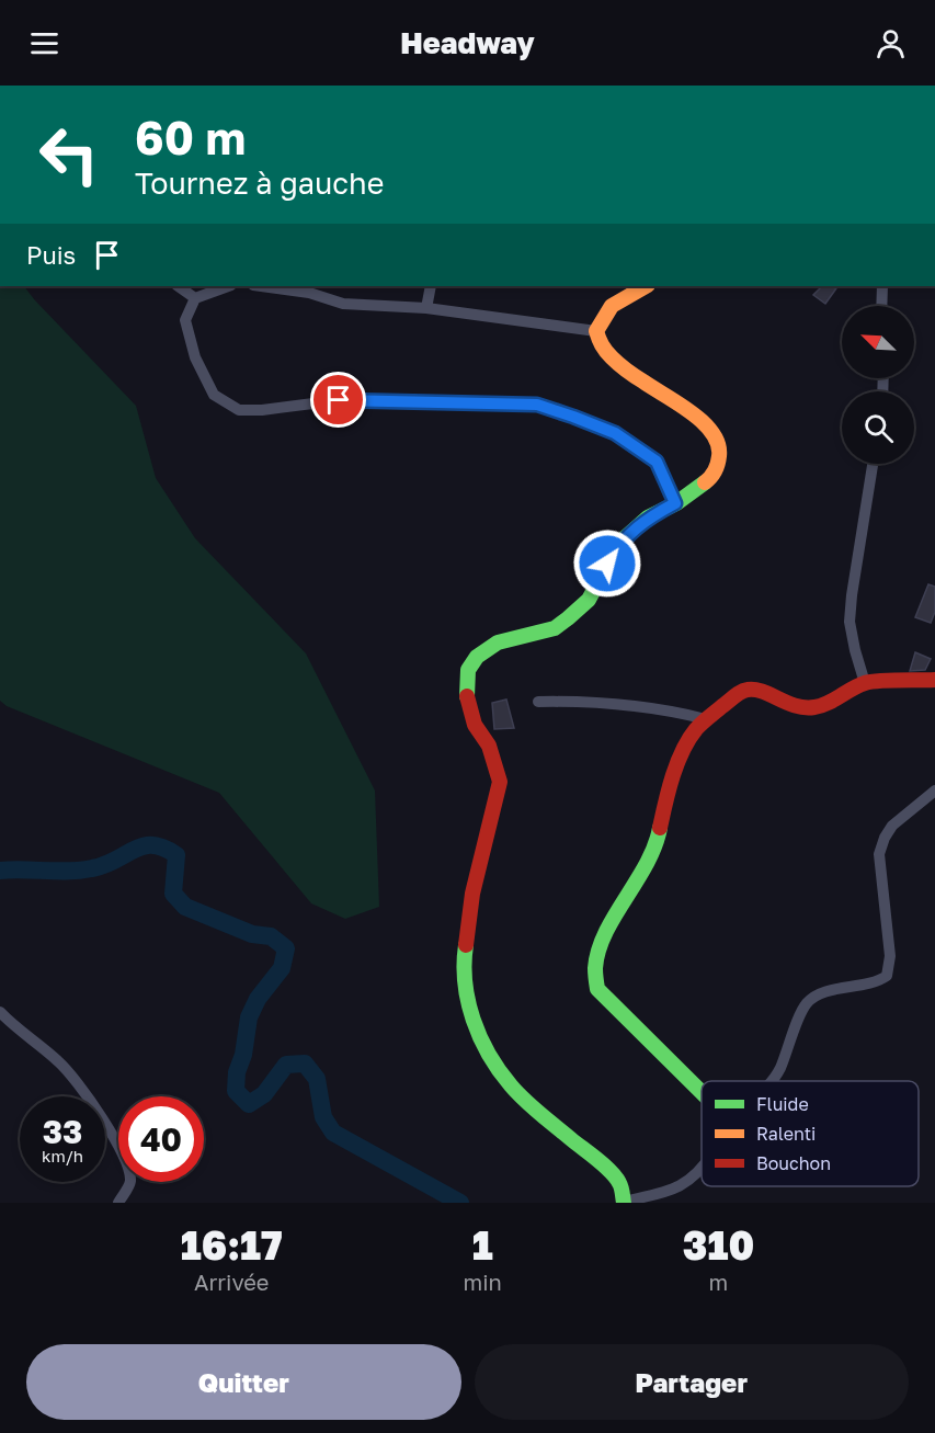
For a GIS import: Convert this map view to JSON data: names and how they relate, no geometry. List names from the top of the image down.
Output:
{
  "legend": ["Fluide", "Ralenti", "Bouchon"],
  "north": "top left",
  "page": {
    "header": "Headway",
    "turn": ["60 m", "Tournez à gauche"],
    "then": "Puis",
    "speed": "33 km/h",
    "limit": "40",
    "eta": [
      "16:17",
      "Arrivée",
      "1",
      "min",
      "310",
      "m"
    ],
    "buttons": ["Quitter", "Partager"]
  }
}
